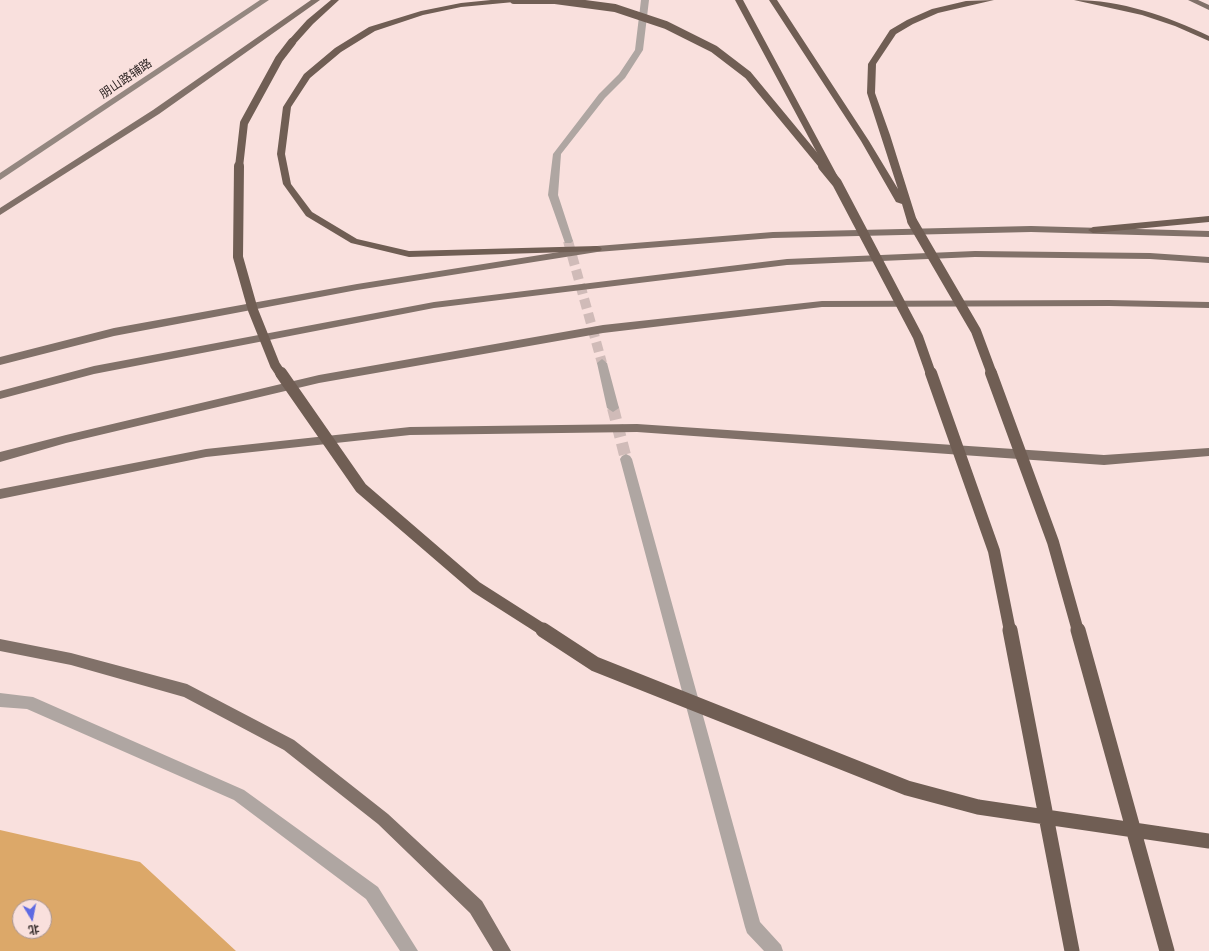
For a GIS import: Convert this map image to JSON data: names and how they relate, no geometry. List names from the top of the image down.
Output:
{
  "streets": {
    "street": ["朋山路辅路"]
  },
  "north": "bottom"
}
